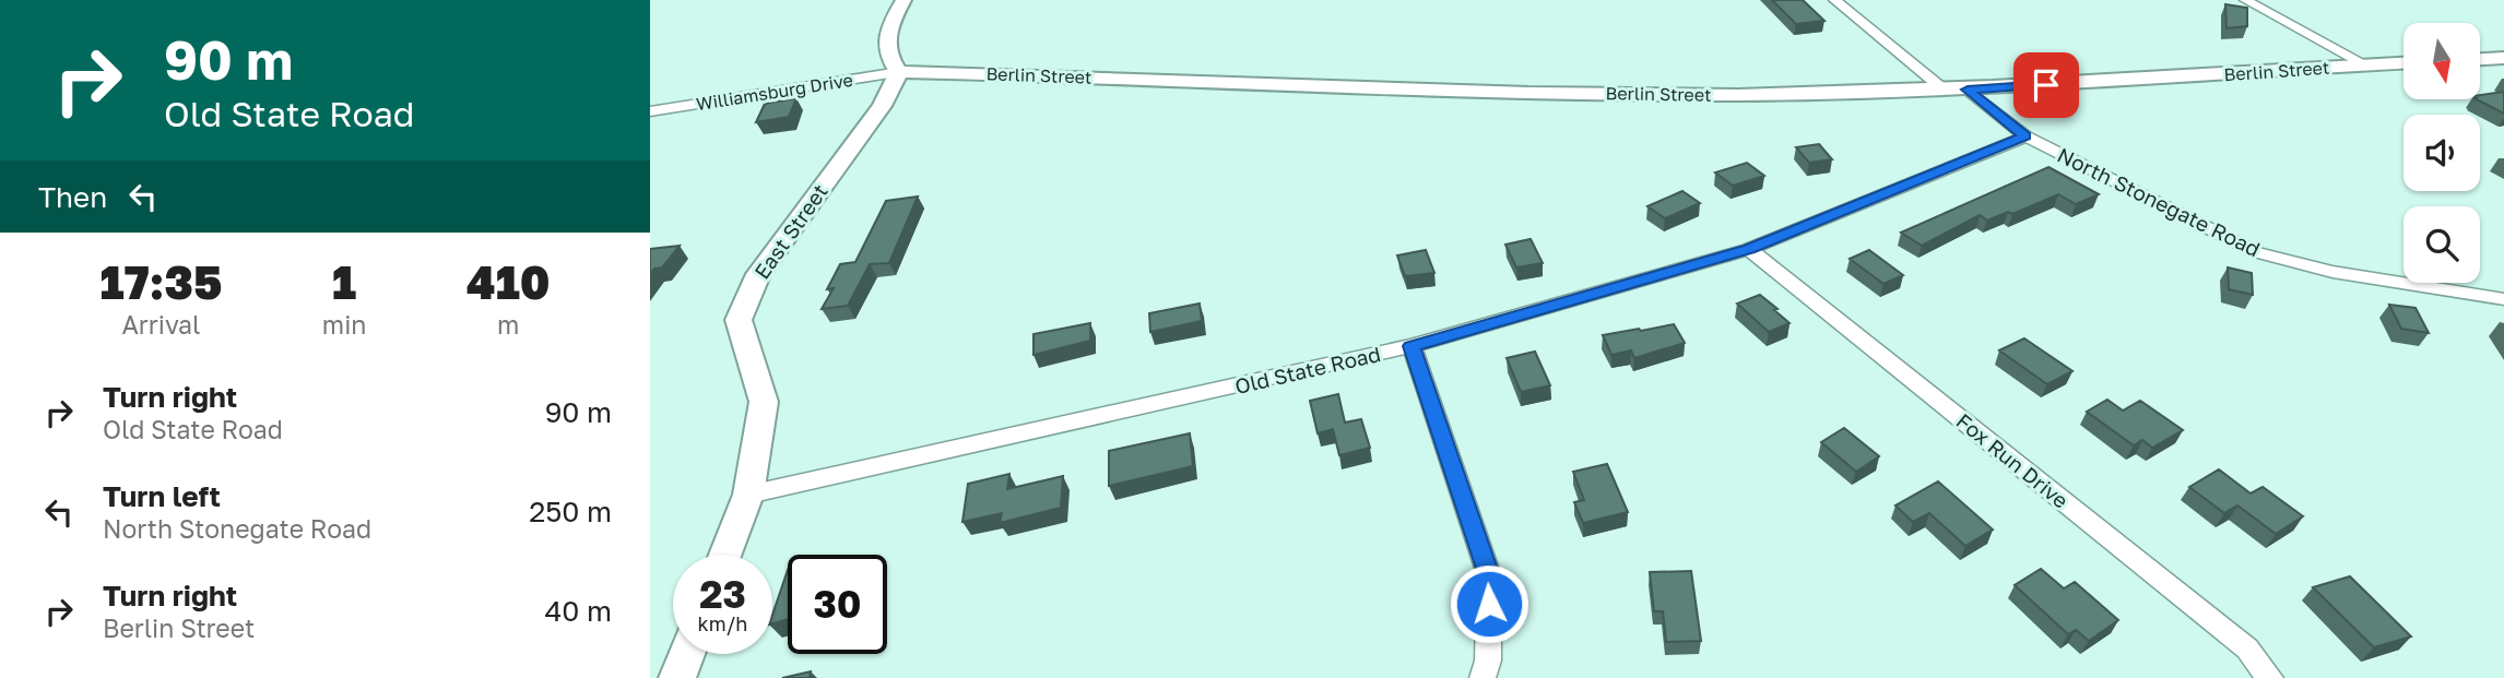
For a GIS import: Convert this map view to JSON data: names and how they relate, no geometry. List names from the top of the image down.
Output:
{
  "streets": {
    "main road": ["Berlin Street", "East Street"],
    "street": [
      "Williamsburg Drive",
      "North Stonegate Road",
      "Old State Road",
      "Fox Run Drive"
    ]
  },
  "crossings": [
    ["Berlin Street", "Williamsburg Drive"],
    ["Berlin Street", "North Stonegate Road"],
    ["Berlin Street", "East Street"],
    ["Williamsburg Drive", "East Street"],
    ["North Stonegate Road", "Old State Road"],
    ["East Street", "Old State Road"],
    ["Old State Road", "Fox Run Drive"]
  ],
  "north": "bottom",
  "page": {
    "turn": ["90 m", "Old State Road"],
    "then": "Then",
    "eta": [
      "17:35",
      "Arrival",
      "1",
      "min",
      "410",
      "m"
    ],
    "list": [
      {
        "name": "Turn right",
        "note": "Old State Road",
        "value": "90 m"
      },
      {
        "name": "Turn left",
        "note": "North Stonegate Road",
        "value": "250 m"
      },
      {
        "name": "Turn right",
        "note": "Berlin Street",
        "value": "40 m"
      }
    ],
    "speed": "23 km/h",
    "limit": "30"
  }
}
